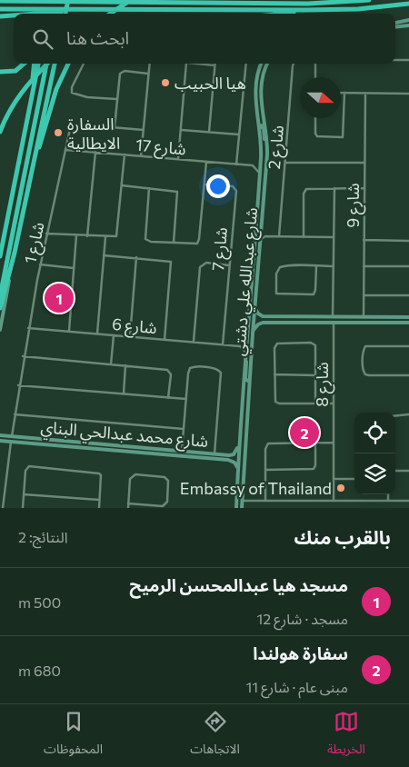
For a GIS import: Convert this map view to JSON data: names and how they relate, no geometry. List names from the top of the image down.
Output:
{
  "streets": {
    "main road": ["شارع عبدالله علي دشتي", "شارع محمد عبدالحي البناي"],
    "street": [
      "شارع 17",
      "شارع 2",
      "شارع 9",
      "شارع 1",
      "شارع 7",
      "شارع 6",
      "شارع 8"
    ]
  },
  "crossings": [
    ["شارع 17", "شارع 1"],
    ["شارع 1", "شارع 6"],
    ["شارع 1", "شارع محمد عبدالحي البناي"],
    ["شارع 7", "شارع 6"],
    ["شارع عبدالله علي دشتي", "شارع محمد عبدالحي البناي"]
  ],
  "places": ["هيا الحبيب", "السفارة الايطالية", "Embassy of Thailand"],
  "north": "right",
  "page": {
    "search": "ابحث هنا",
    "pins": ["1", "2"],
    "heading": ["بالقرب منك", "النتائج: 2"],
    "list": [
      {
        "mark": "1",
        "name": "مسجد هيا عبدالمحسن الرميح",
        "note": "مسجد · شارع 12",
        "value": "500 m"
      },
      {
        "mark": "2",
        "name": "سفارة هولندا",
        "note": "مبنى عام · شارع 11",
        "value": "680 m"
      }
    ],
    "nav": ["الخريطة", "الاتجاهات", "المحفوظات"]
  }
}
